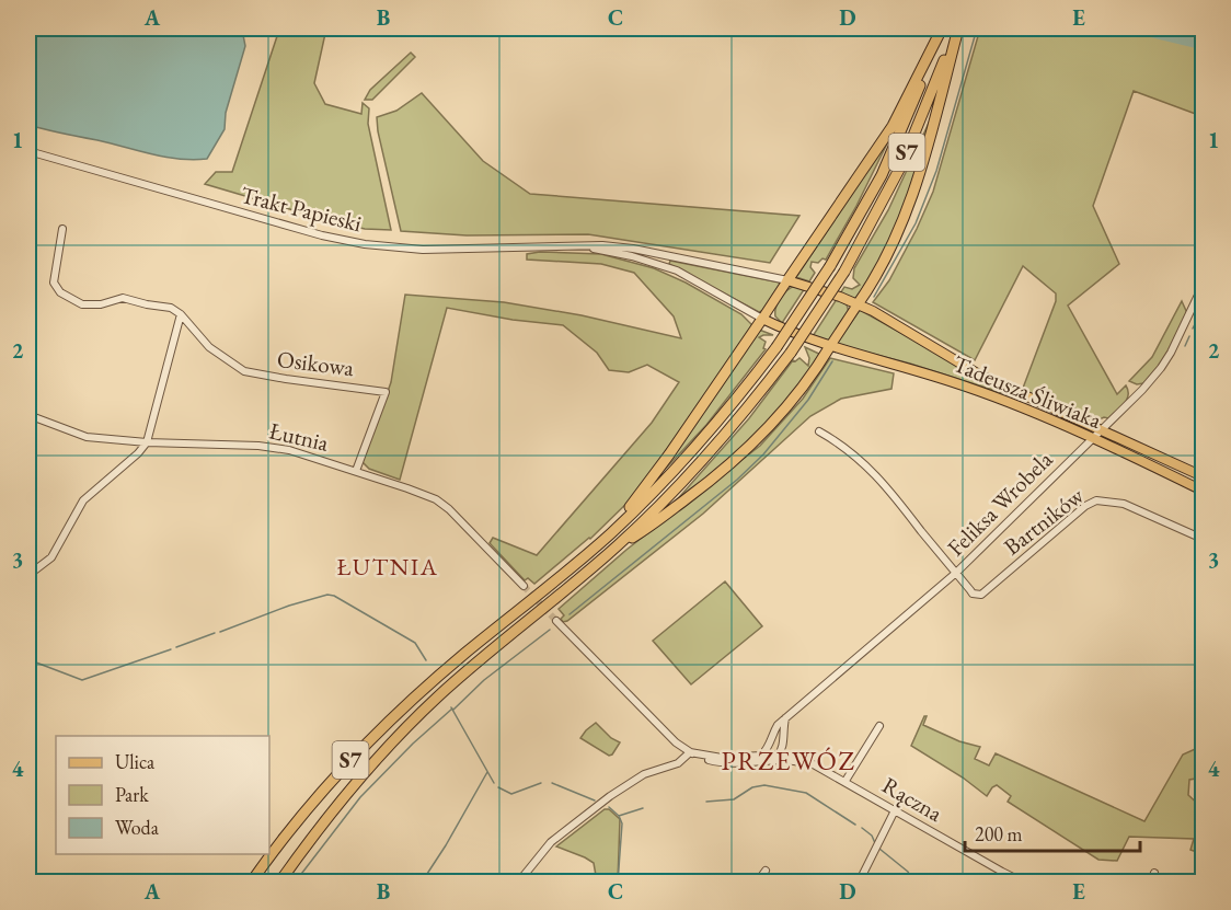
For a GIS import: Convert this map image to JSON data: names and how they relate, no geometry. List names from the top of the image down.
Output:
{
  "streets": {
    "highway": ["S7"],
    "main road": ["Tadeusza Śliwiaka"],
    "street": [
      "Trakt Papieski",
      "Osikowa",
      "Łutnia",
      "Feliksa Wrobela",
      "Bartników",
      "Rączna"
    ]
  },
  "crossings": [
    ["Trakt Papieski", "Tadeusza Śliwiaka"],
    ["Osikowa", "Łutnia"],
    ["Tadeusza Śliwiaka", "Feliksa Wrobela"],
    ["Feliksa Wrobela", "Bartników"]
  ],
  "districts": ["ŁUTNIA", "PRZEWÓZ"],
  "legend": ["Ulica", "Park", "Woda"],
  "scale_bar": "200 m",
  "grid": {
    "columns": [
      "A",
      "B",
      "C",
      "D",
      "E"
    ],
    "rows": [
      "1",
      "2",
      "3",
      "4"
    ]
  }
}
